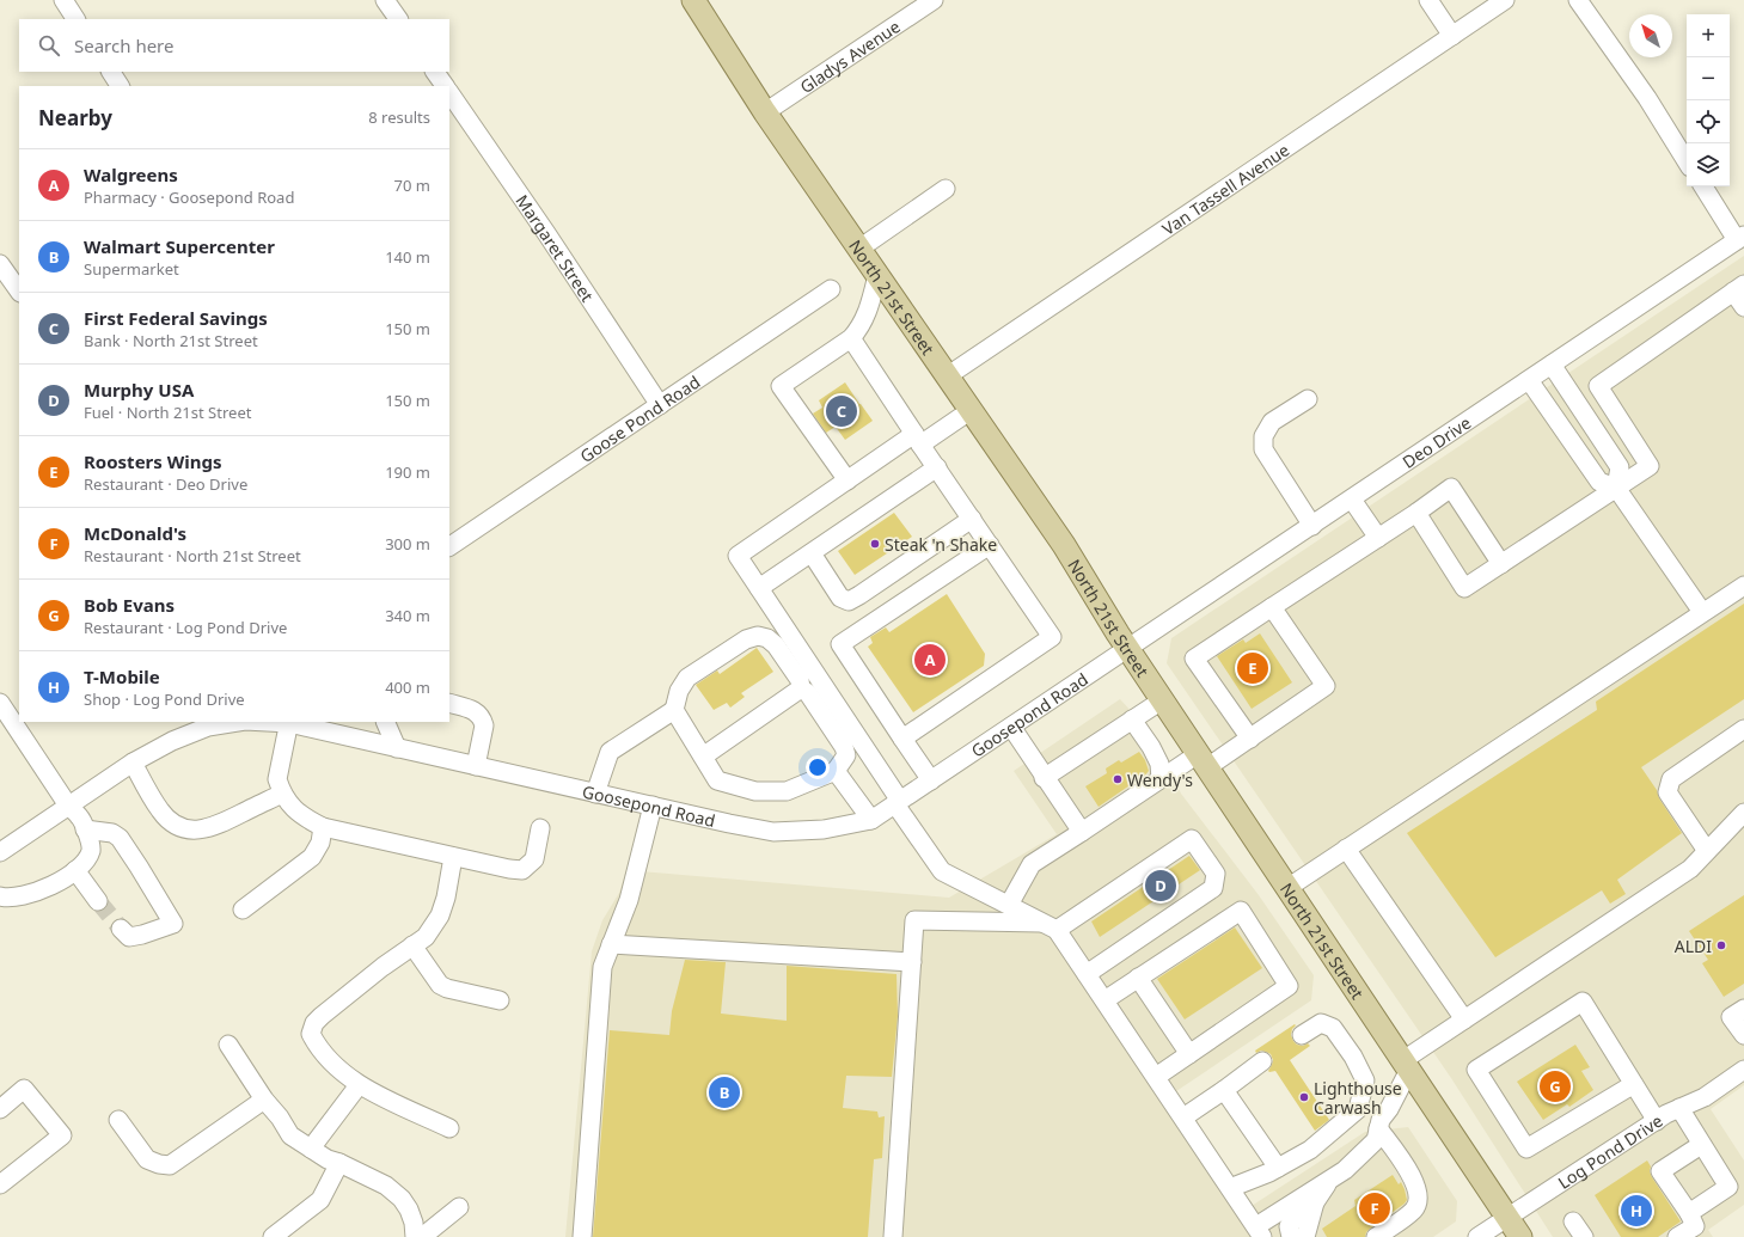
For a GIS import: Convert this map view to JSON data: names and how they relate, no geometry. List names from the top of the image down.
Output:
{
  "streets": {
    "main road": ["North 21st Street"],
    "street": [
      "Gladys Avenue",
      "Van Tassell Avenue",
      "Margaret Street",
      "Goose Pond Road",
      "Deo Drive",
      "Goosepond Road",
      "Log Pond Drive"
    ]
  },
  "crossings": [
    ["Gladys Avenue", "North 21st Street"],
    ["Van Tassell Avenue", "North 21st Street"],
    ["Margaret Street", "Goose Pond Road"],
    ["North 21st Street", "Deo Drive"],
    ["North 21st Street", "Goosepond Road"],
    ["North 21st Street", "Log Pond Drive"],
    ["Deo Drive", "Goosepond Road"]
  ],
  "places": [
    "Steak 'n Shake",
    "Wendy's",
    "ALDI",
    "Lighthouse Carwash"
  ],
  "north": "top left",
  "page": {
    "map_buttons": ["+", "−"],
    "search": "Search here",
    "heading": ["Nearby", "8 results"],
    "list": [
      {
        "mark": "A",
        "name": "Walgreens",
        "note": "Pharmacy · Goosepond Road",
        "value": "70 m"
      },
      {
        "mark": "B",
        "name": "Walmart Supercenter",
        "note": "Supermarket",
        "value": "140 m"
      },
      {
        "mark": "C",
        "name": "First Federal Savings",
        "note": "Bank · North 21st Street",
        "value": "150 m"
      },
      {
        "mark": "D",
        "name": "Murphy USA",
        "note": "Fuel · North 21st Street",
        "value": "150 m"
      },
      {
        "mark": "E",
        "name": "Roosters Wings",
        "note": "Restaurant · Deo Drive",
        "value": "190 m"
      },
      {
        "mark": "F",
        "name": "McDonald's",
        "note": "Restaurant · North 21st Street",
        "value": "300 m"
      },
      {
        "mark": "G",
        "name": "Bob Evans",
        "note": "Restaurant · Log Pond Drive",
        "value": "340 m"
      },
      {
        "mark": "H",
        "name": "T-Mobile",
        "note": "Shop · Log Pond Drive",
        "value": "400 m"
      }
    ],
    "pins": [
      "C",
      "A",
      "E",
      "D",
      "G",
      "B",
      "F",
      "H"
    ]
  }
}
